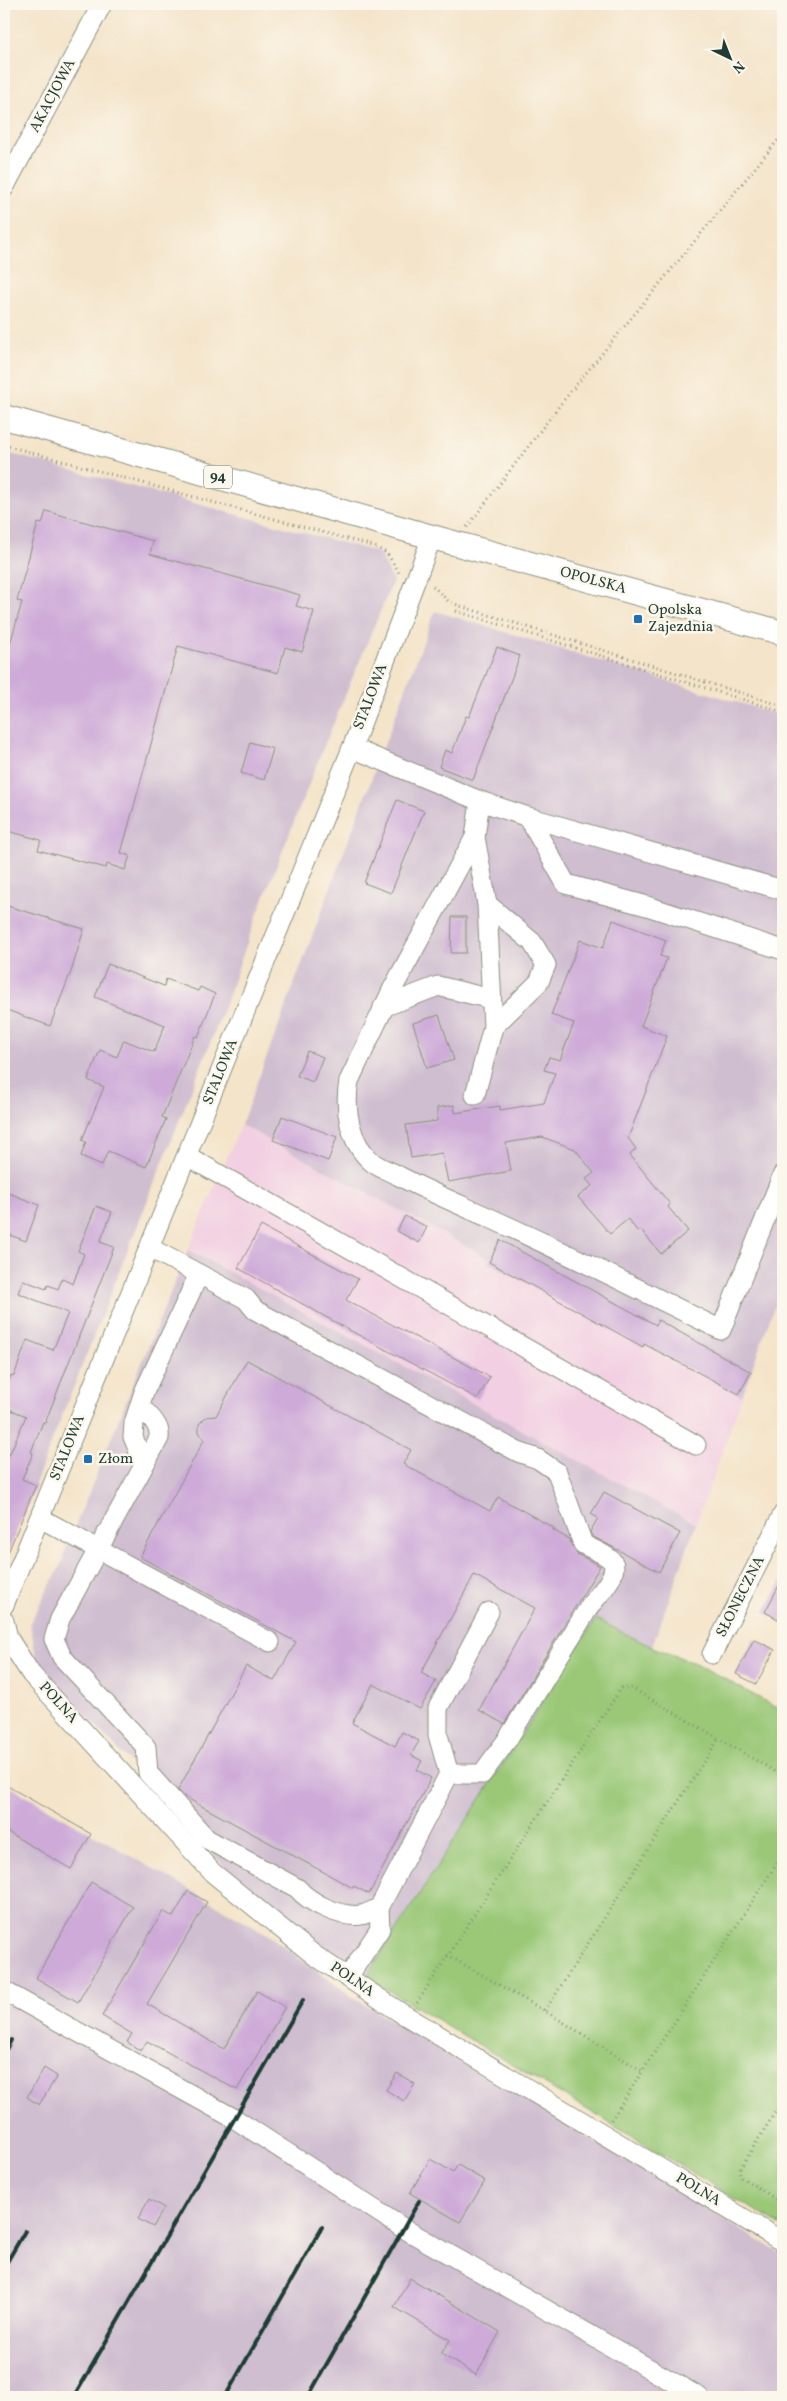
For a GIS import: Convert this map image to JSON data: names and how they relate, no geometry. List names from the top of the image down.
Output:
{
  "streets": {
    "main road": ["94", "OPOLSKA"],
    "street": [
      "AKACJOWA",
      "STALOWA",
      "SŁONECZNA",
      "POLNA"
    ]
  },
  "crossings": [
    ["94", "OPOLSKA"],
    ["94", "STALOWA"],
    ["OPOLSKA", "STALOWA"]
  ],
  "places": {
    "transit": ["Opolska Zajezdnia", "Złom"]
  },
  "north": "bottom right"
}
